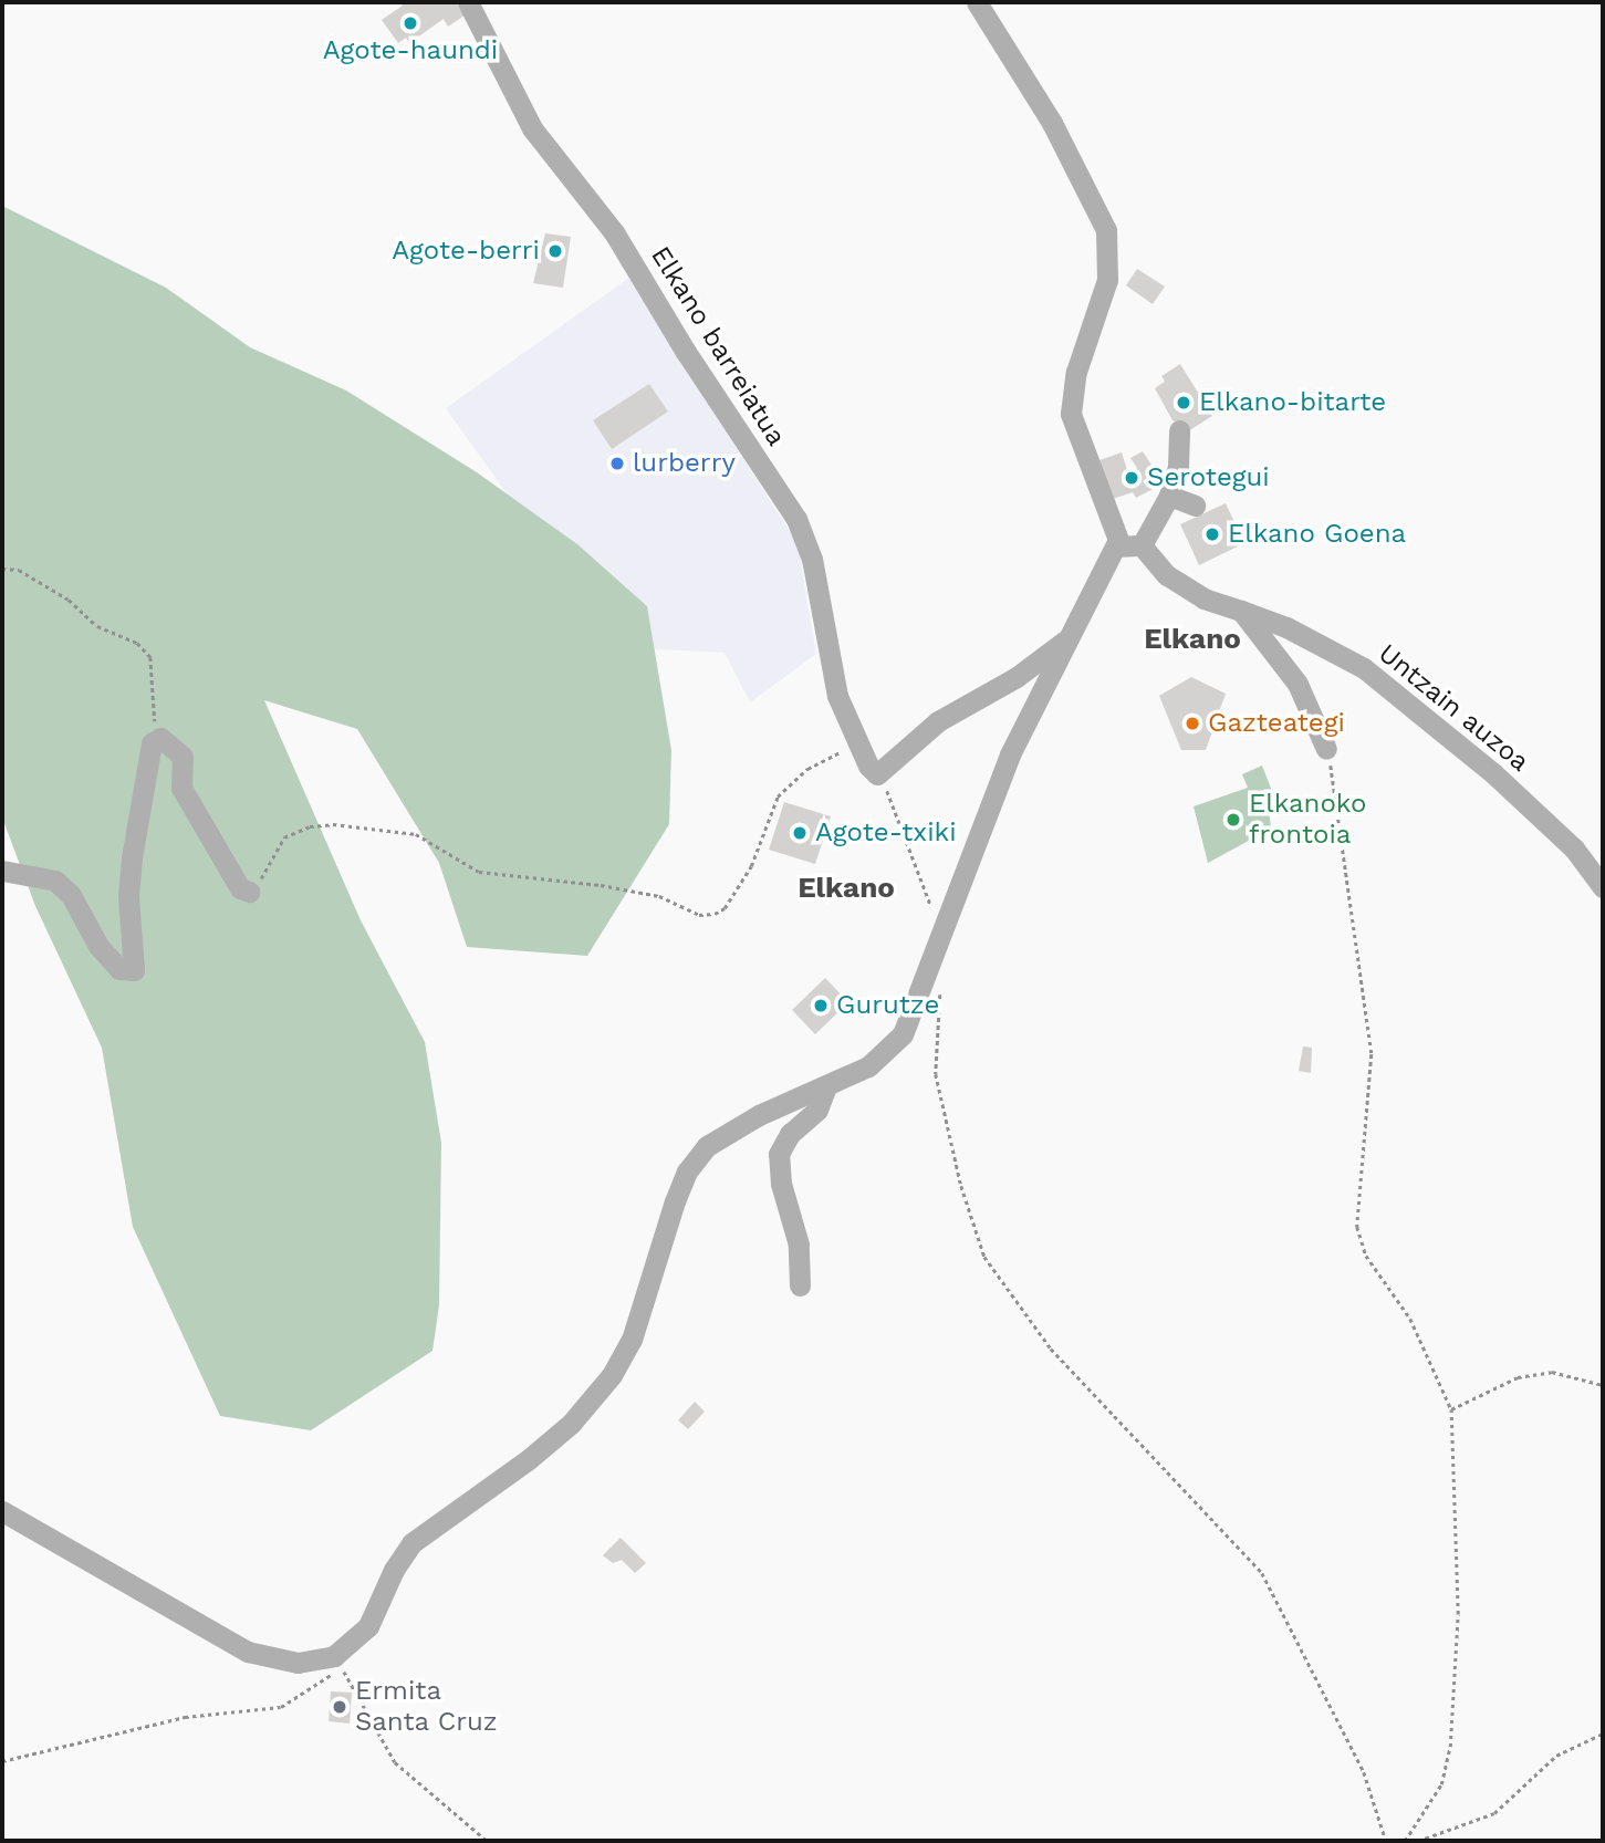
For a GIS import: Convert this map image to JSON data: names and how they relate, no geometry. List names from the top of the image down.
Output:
{
  "streets": {
    "street": ["Elkano barreiatua", "Untzain auzoa"]
  },
  "districts": ["Elkano", "Elkano"],
  "places": [
    "Agote-haundi",
    "Agote-berri",
    "Elkano-bitarte",
    "lurberry",
    "Serotegui",
    "Elkano Goena",
    "Gazteategi",
    "Elkanoko frontoia",
    "Agote-txiki",
    "Gurutze",
    "Ermita Santa Cruz"
  ]
}
